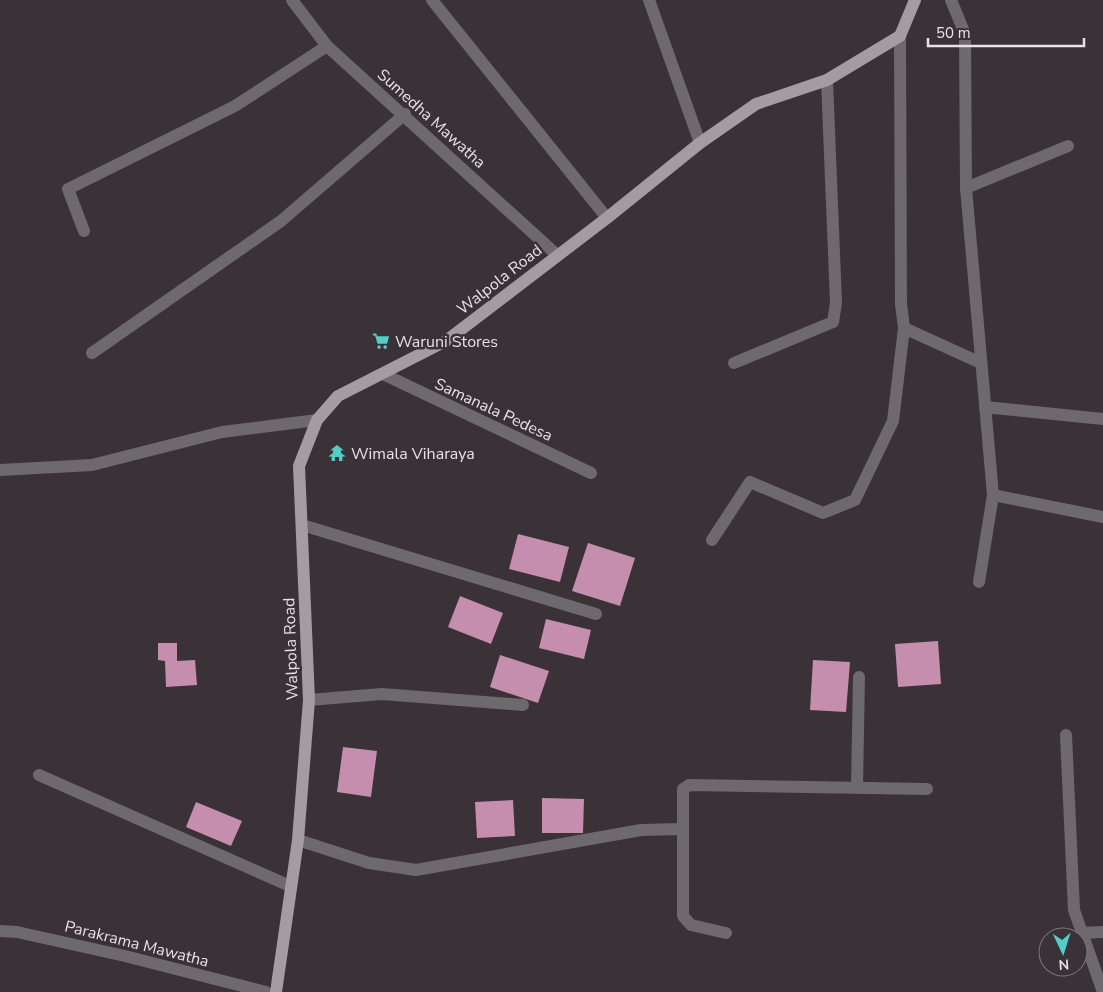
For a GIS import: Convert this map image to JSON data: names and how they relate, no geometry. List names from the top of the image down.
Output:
{
  "streets": {
    "main road": ["Walpola Road"],
    "street": ["Sumedha Mawatha", "Samanala Pedesa", "Parakrama Mawatha"]
  },
  "crossings": [
    ["Sumedha Mawatha", "Walpola Road"],
    ["Walpola Road", "Samanala Pedesa"]
  ],
  "places": {
    "supermarket": ["Waruni Stores"],
    "temple": ["Wimala Viharaya"]
  },
  "scale_bar": "50 m",
  "north": "bottom"
}
